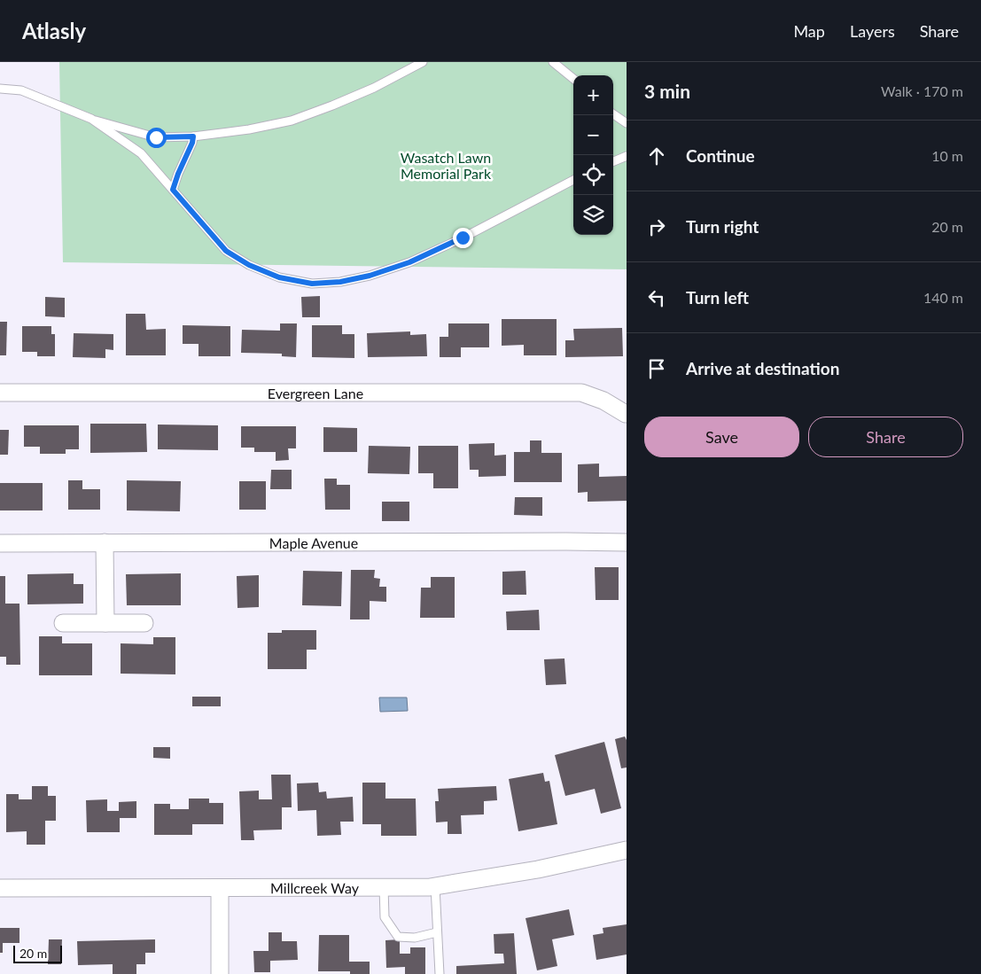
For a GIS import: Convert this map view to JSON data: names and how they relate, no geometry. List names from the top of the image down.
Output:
{
  "streets": {
    "street": ["Evergreen Lane", "Maple Avenue", "Millcreek Way"]
  },
  "parks": ["Wasatch Lawn Memorial Park"],
  "scale_bar": "20 m",
  "page": {
    "header": "Atlasly",
    "nav": ["Map", "Layers", "Share"],
    "heading": ["3 min", "Walk · 170 m"],
    "map_buttons": ["+", "−"],
    "list": [
      ["Continue", "10 m"],
      ["Turn right", "20 m"],
      ["Turn left", "140 m"],
      "Arrive at destination"
    ],
    "buttons": ["Save", "Share"],
    "scale": "20 m"
  }
}
